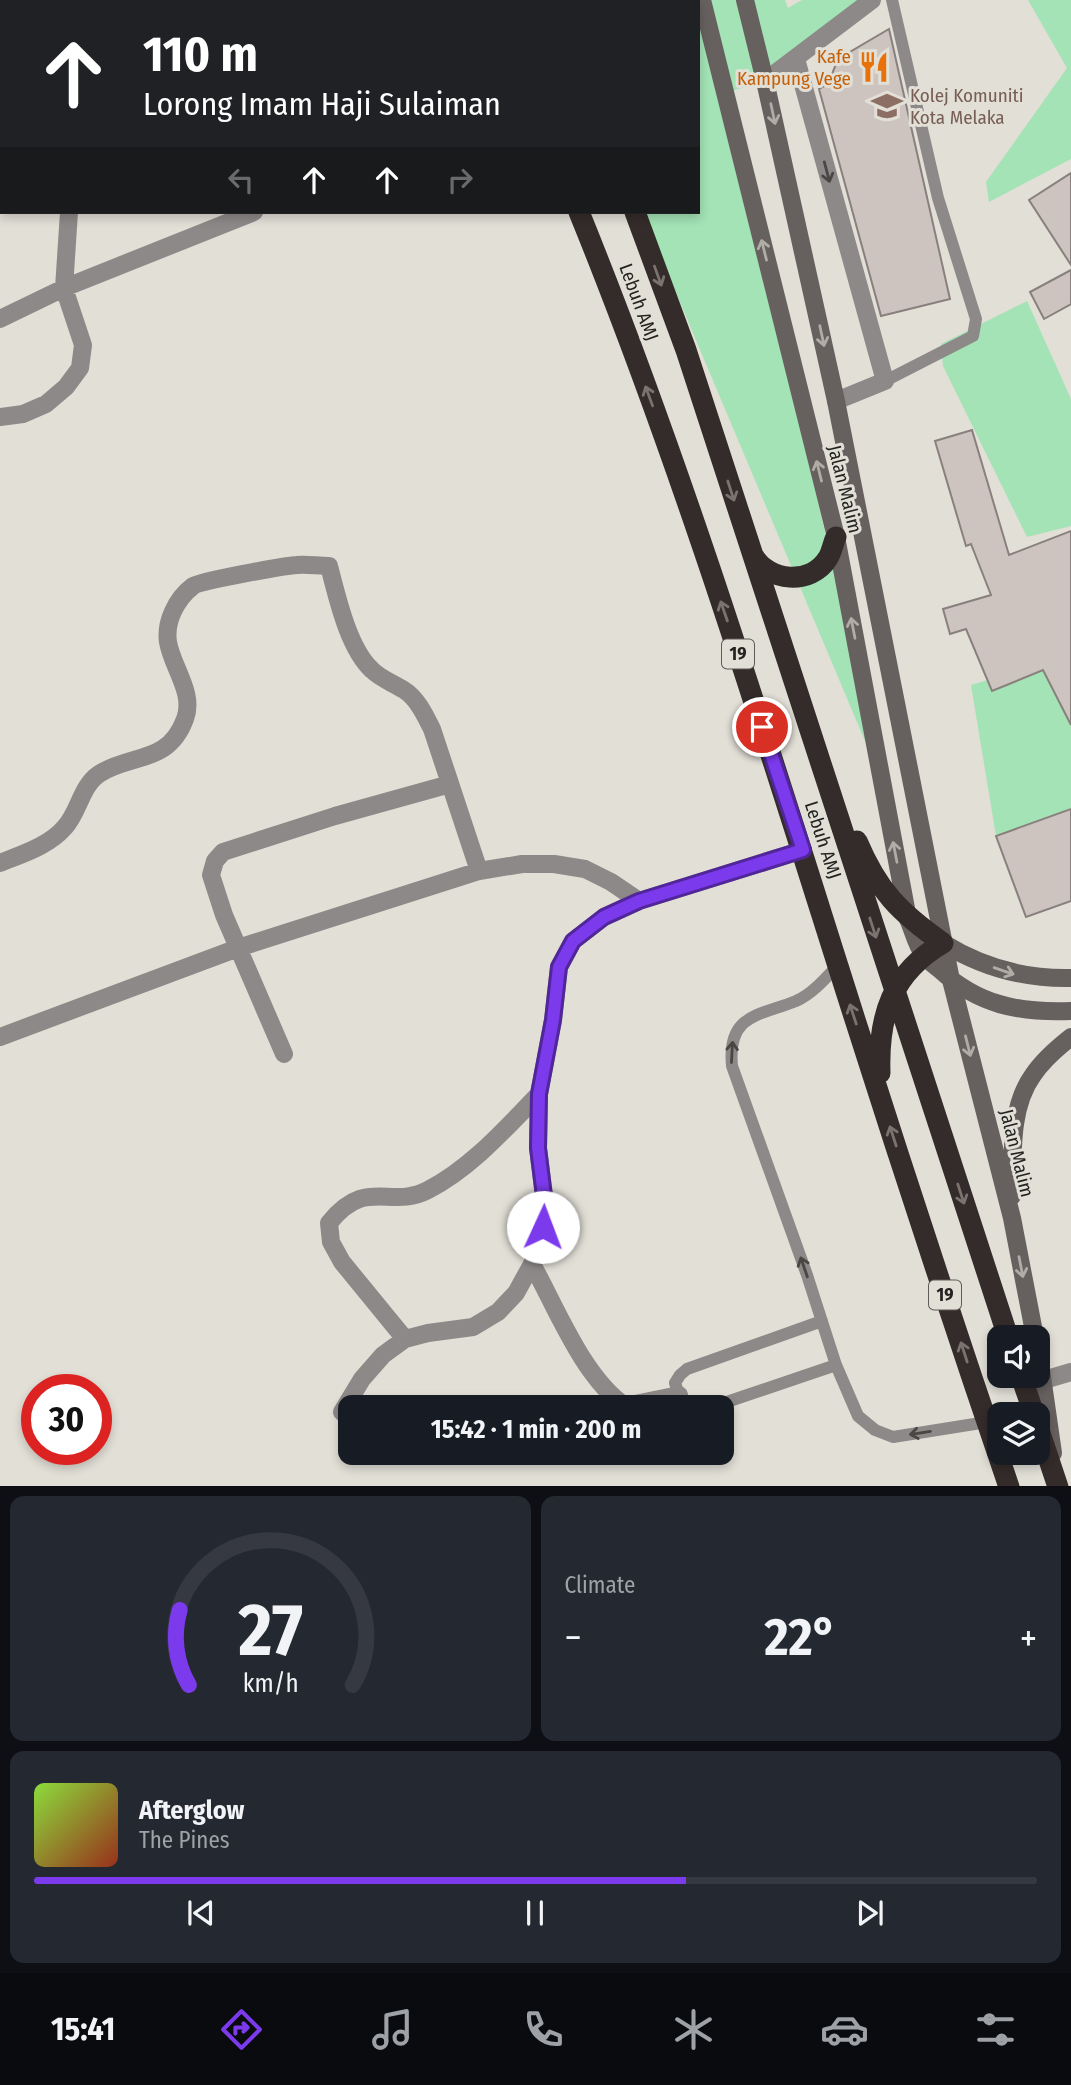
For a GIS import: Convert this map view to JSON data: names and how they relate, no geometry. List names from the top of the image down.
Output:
{
  "streets": {
    "highway": ["Lebuh AMJ", "19"],
    "main road": ["Jalan Malim"]
  },
  "places": {
    "restaurant": ["Kafe Kampung Vege"],
    "school or university": ["Kolej Komuniti Kota Melaka"]
  },
  "page": {
    "turn": ["110 m", "Lorong Imam Haji Sulaiman"],
    "limit": "30",
    "trip": "15:42 · 1 min · 200 m",
    "tile": "Climate",
    "heat": ["−", "22°", "+"],
    "song": ["Afterglow", "The Pines"],
    "tabs": "15:41",
    "gauge": ["27", "km/h"]
  }
}
